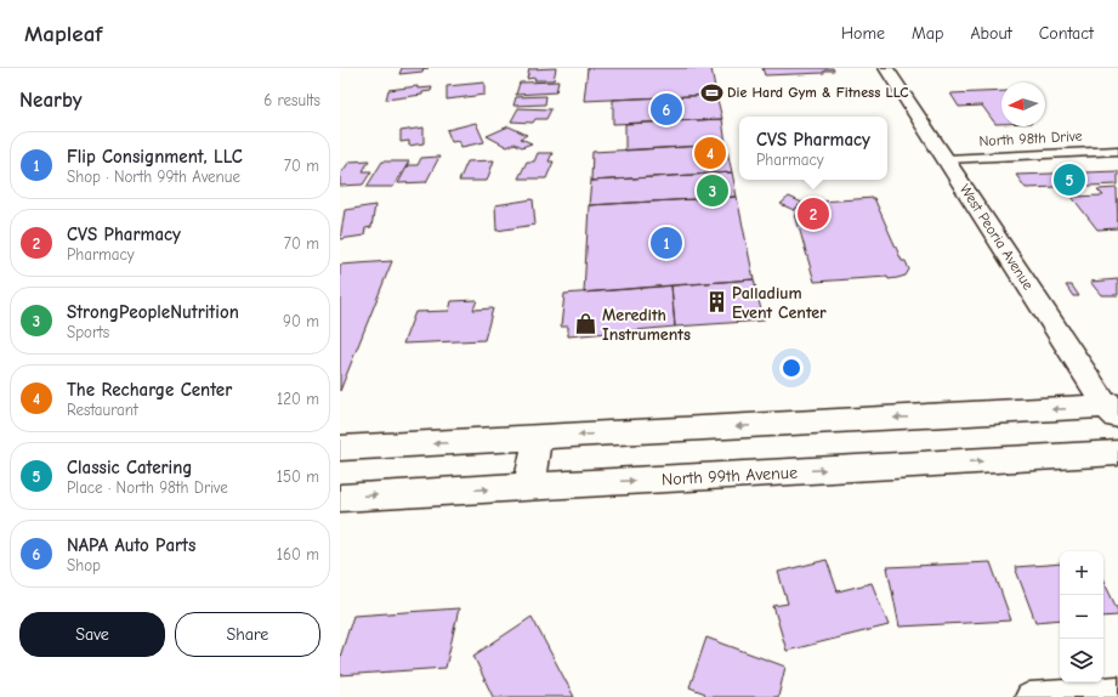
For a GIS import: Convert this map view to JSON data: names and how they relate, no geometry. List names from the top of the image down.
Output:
{
  "streets": {
    "main road": ["West Peoria Avenue", "North 99th Avenue"],
    "street": ["North 98th Drive"]
  },
  "crossings": [
    ["North 98th Drive", "West Peoria Avenue"],
    ["West Peoria Avenue", "North 99th Avenue"]
  ],
  "places": {
    "sports": ["Die Hard Gym & Fitness LLC"],
    "building": ["Palladium Event Center"],
    "shop": ["Meredith Instruments"]
  },
  "north": "left",
  "page": {
    "header": "Mapleaf",
    "nav": [
      "Home",
      "Map",
      "About",
      "Contact"
    ],
    "heading": ["Nearby", "6 results"],
    "pins": [
      "6",
      "4",
      "5",
      "3",
      "2",
      "1"
    ],
    "popup": ["CVS Pharmacy", "Pharmacy"],
    "list": [
      {
        "mark": "1",
        "name": "Flip Consignment, LLC",
        "note": "Shop · North 99th Avenue",
        "value": "70 m"
      },
      {
        "mark": "2",
        "name": "CVS Pharmacy",
        "note": "Pharmacy",
        "value": "70 m"
      },
      {
        "mark": "3",
        "name": "StrongPeopleNutrition",
        "note": "Sports",
        "value": "90 m"
      },
      {
        "mark": "4",
        "name": "The Recharge Center",
        "note": "Restaurant",
        "value": "120 m"
      },
      {
        "mark": "5",
        "name": "Classic Catering",
        "note": "Place · North 98th Drive",
        "value": "150 m"
      },
      {
        "mark": "6",
        "name": "NAPA Auto Parts",
        "note": "Shop",
        "value": "160 m"
      }
    ],
    "map_buttons": ["+", "−"],
    "buttons": ["Save", "Share"]
  }
}
